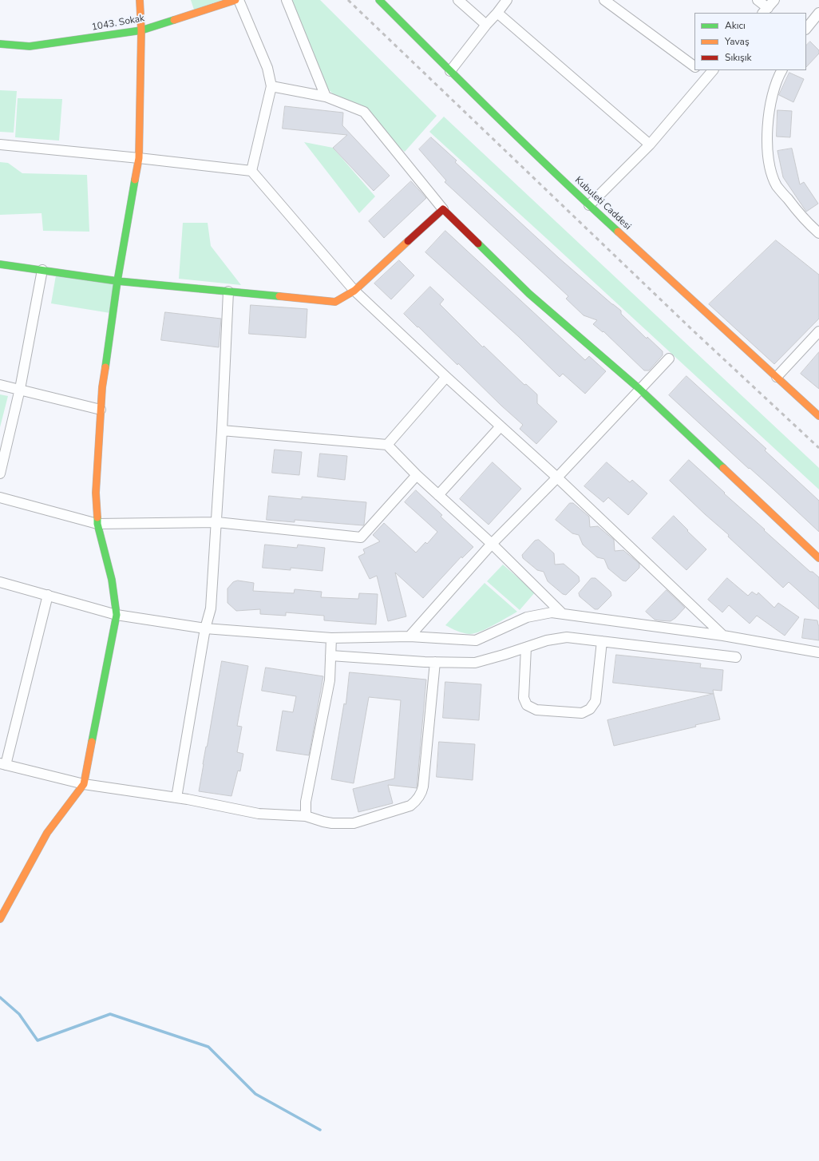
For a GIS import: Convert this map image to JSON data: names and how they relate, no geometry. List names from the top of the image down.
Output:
{
  "streets": {
    "street": ["1043. Sokak", "Kubuleti Caddesi"]
  },
  "legend": ["Akıcı", "Yavaş", "Sıkışık"]
}
